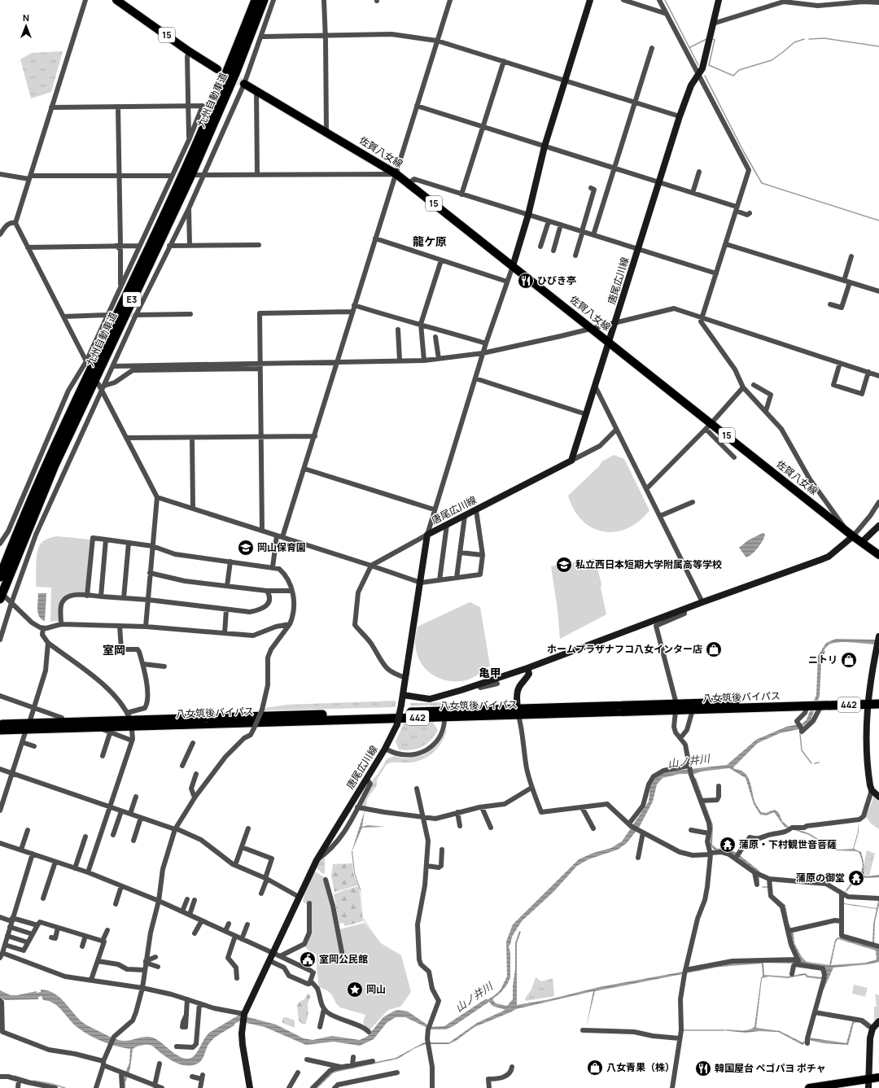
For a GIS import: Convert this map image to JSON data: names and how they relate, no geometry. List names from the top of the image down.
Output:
{
  "streets": {
    "highway": [
      "九州自動車道",
      "E3",
      "八女筑後バイパス",
      "442"
    ],
    "main road": ["15", "佐賀八女線", "唐尾広川線"]
  },
  "crossings": [
    ["佐賀八女線", "唐尾広川線"]
  ],
  "districts": ["龍ケ原", "室岡", "亀甲"],
  "water": ["山ノ井川"],
  "places": {
    "restaurant": ["ひびき亭", "韓国屋台 ペゴパヨ ポチャ"],
    "school or university": ["岡山保育園", "私立西日本短期大学附属高等学校"],
    "shop": ["ホームプラザナフコ八女インター店", "ニトリ", "八女青果（株）"],
    "temple": ["蒲原・下村観世音菩薩", "蒲原の御堂"],
    "public building": ["室岡公民館"],
    "place": ["岡山"]
  },
  "north": "top"
}
